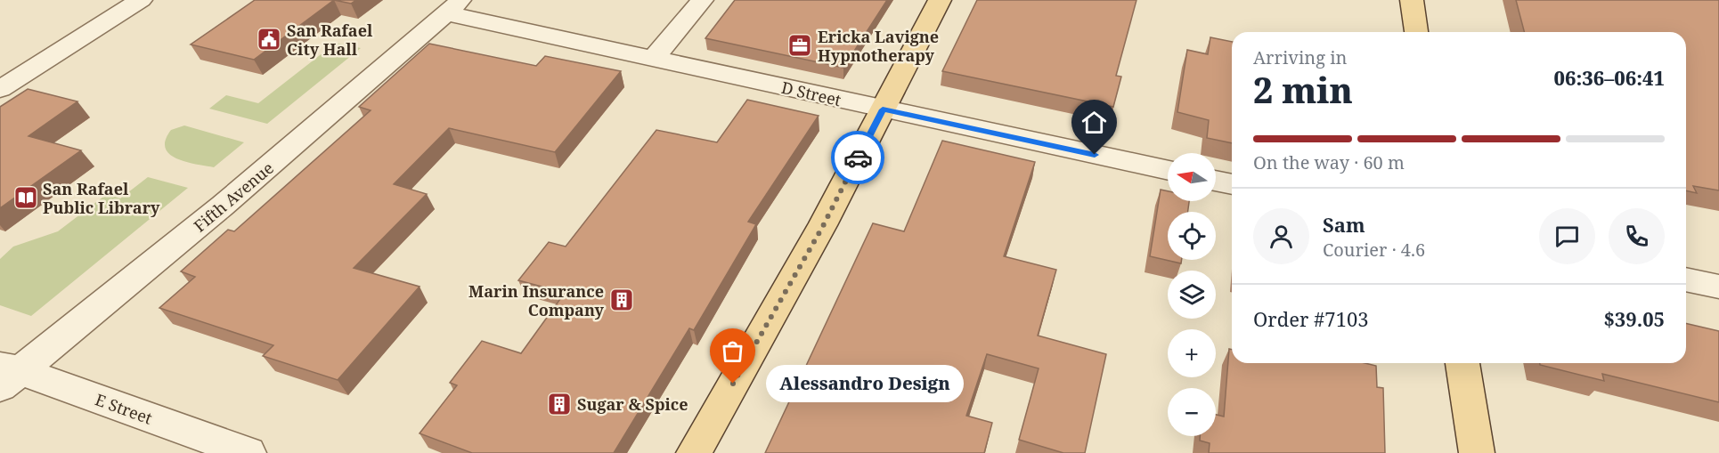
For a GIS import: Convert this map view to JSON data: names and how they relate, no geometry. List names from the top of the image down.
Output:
{
  "streets": {
    "street": ["D Street", "Fifth Avenue", "E Street"]
  },
  "crossings": [
    ["D Street", "Fifth Avenue"],
    ["Fifth Avenue", "E Street"]
  ],
  "places": {
    "public building": ["San Rafael City Hall"],
    "office": ["Ericka Lavigne Hypnotherapy"],
    "library": ["San Rafael Public Library"],
    "building": ["Marin Insurance Company", "Sugar & Spice"],
    "other": ["Alessandro Design"]
  },
  "north": "left",
  "page": {
    "heading": ["2 min", "Arriving in", "06:36–06:41"],
    "panel": [
      "Sam",
      "Courier · 4.6",
      "Order #7103",
      "$39.05"
    ],
    "bar": "On the way · 60 m",
    "map_buttons": ["+", "−"],
    "bubble": "Alessandro Design"
  }
}
